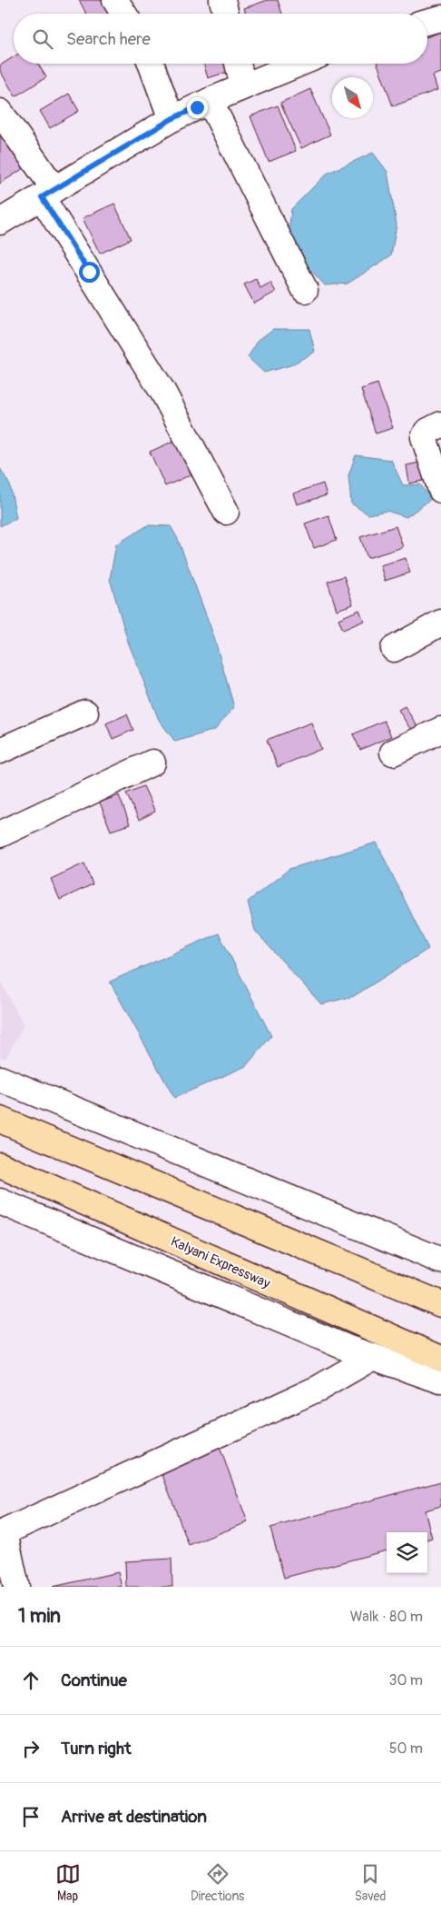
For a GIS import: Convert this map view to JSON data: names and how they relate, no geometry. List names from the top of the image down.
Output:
{
  "streets": {
    "highway": ["Kalyani Expressway"]
  },
  "north": "bottom right",
  "page": {
    "search": "Search here",
    "heading": ["1 min", "Walk · 80 m"],
    "list": [
      ["Continue", "30 m"],
      ["Turn right", "50 m"],
      "Arrive at destination"
    ],
    "nav": ["Map", "Directions", "Saved"]
  }
}
